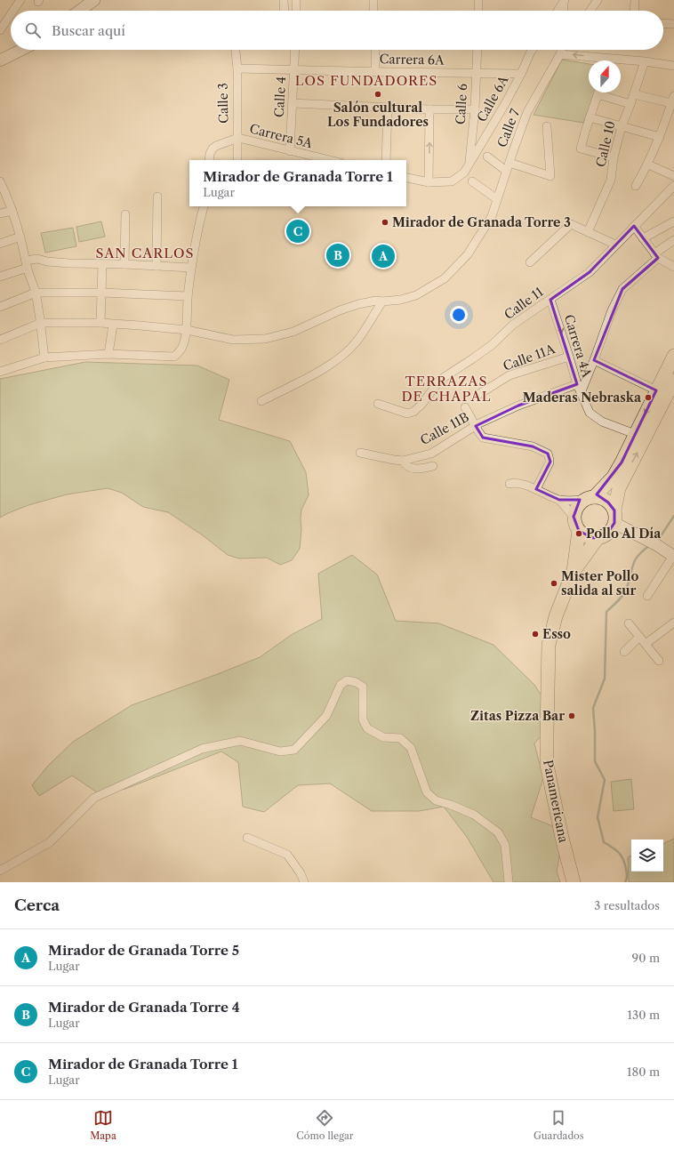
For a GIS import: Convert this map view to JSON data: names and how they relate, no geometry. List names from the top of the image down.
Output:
{
  "streets": {
    "main road": ["Panamericana"],
    "street": [
      "Carrera 6A",
      "Calle 4",
      "Calle 6A",
      "Calle 3",
      "Calle 6",
      "Calle 7",
      "Carrera 5A",
      "Calle 10",
      "Calle 11",
      "Carrera 4A",
      "Calle 11A",
      "Calle 11B"
    ]
  },
  "crossings": [
    ["Carrera 6A", "Calle 4"],
    ["Carrera 6A", "Calle 6A"],
    ["Carrera 6A", "Calle 3"],
    ["Carrera 6A", "Calle 6"],
    ["Calle 4", "Carrera 5A"],
    ["Calle 6A", "Calle 6"],
    ["Calle 3", "Carrera 5A"],
    ["Calle 11", "Carrera 4A"],
    ["Carrera 4A", "Calle 11A"],
    ["Carrera 4A", "Calle 11B"]
  ],
  "one_way": ["Carrera 4A"],
  "districts": ["LOS FUNDADORES", "SAN CARLOS", "TERRAZAS DE CHAPAL"],
  "places": [
    "Salón cultural Los Fundadores",
    "Mirador de Granada Torre 3",
    "Maderas Nebraska",
    "Pollo Al Día",
    "Mister Pollo salida al sur",
    "Esso",
    "Zitas Pizza Bar"
  ],
  "north": "top",
  "page": {
    "search": "Buscar aquí",
    "popup": ["Mirador de Granada Torre 1", "Lugar"],
    "pins": ["C", "B", "A"],
    "heading": ["Cerca", "3 resultados"],
    "list": [
      {
        "mark": "A",
        "name": "Mirador de Granada Torre 5",
        "note": "Lugar",
        "value": "90 m"
      },
      {
        "mark": "B",
        "name": "Mirador de Granada Torre 4",
        "note": "Lugar",
        "value": "130 m"
      },
      {
        "mark": "C",
        "name": "Mirador de Granada Torre 1",
        "note": "Lugar",
        "value": "180 m"
      }
    ],
    "nav": ["Mapa", "Cómo llegar", "Guardados"]
  }
}
